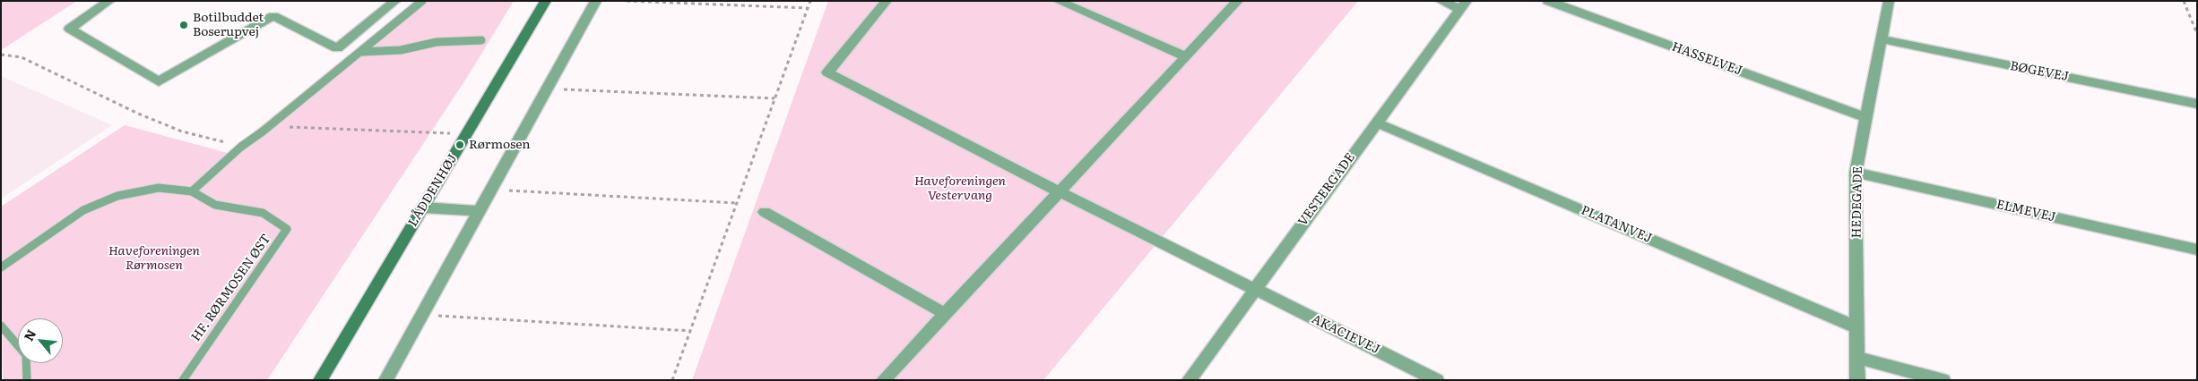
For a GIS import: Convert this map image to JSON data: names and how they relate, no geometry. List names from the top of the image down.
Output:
{
  "streets": {
    "street": [
      "HASSELVEJ",
      "BØGEVEJ",
      "VESTERGADE",
      "LÅDDENHØJ",
      "HEDEGADE",
      "ELMEVEJ",
      "PLATANVEJ",
      "AKACIEVEJ"
    ],
    "lane": ["HF. RØRMOSEN ØST"]
  },
  "crossings": [
    ["HASSELVEJ", "HEDEGADE"],
    ["BØGEVEJ", "HEDEGADE"],
    ["VESTERGADE", "PLATANVEJ"],
    ["VESTERGADE", "AKACIEVEJ"],
    ["HEDEGADE", "ELMEVEJ"],
    ["HEDEGADE", "PLATANVEJ"]
  ],
  "parks": ["Haveforeningen Vestervang", "Haveforeningen Rørmosen"],
  "places": ["Botilbuddet Boserupvej", "Rørmosen"],
  "north": "top left"
}
